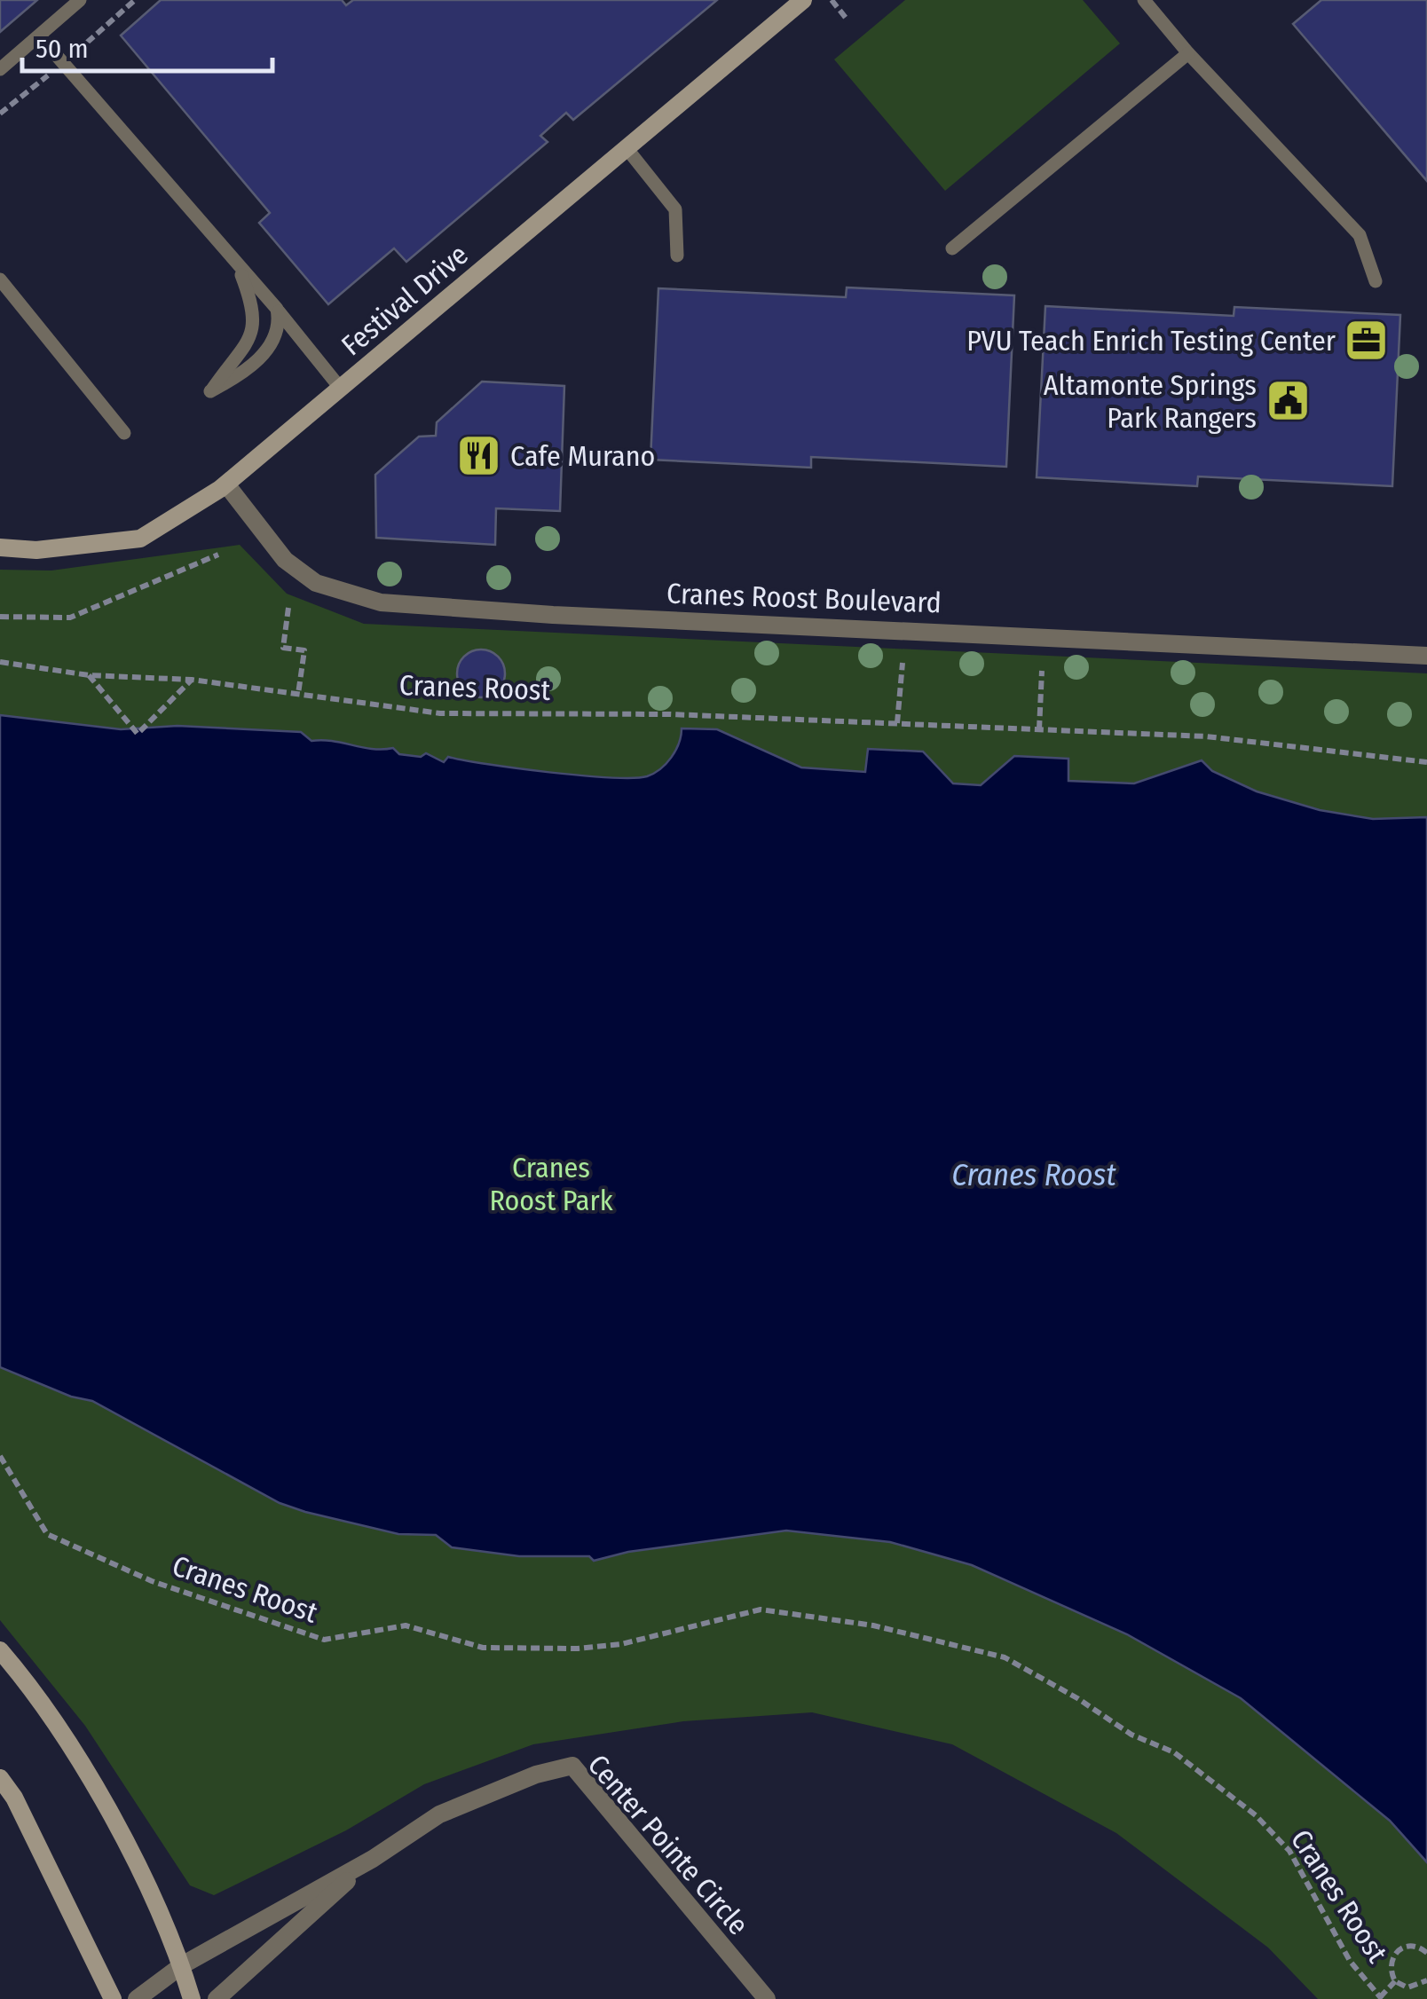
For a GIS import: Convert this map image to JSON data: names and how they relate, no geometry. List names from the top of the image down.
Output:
{
  "streets": {
    "street": ["Festival Drive", "Cranes Roost Boulevard", "Center Pointe Circle"],
    "path": ["Cranes Roost"]
  },
  "crossings": [
    ["Festival Drive", "Cranes Roost Boulevard"]
  ],
  "water": ["Cranes Roost"],
  "parks": ["Cranes Roost Park"],
  "places": {
    "office": ["PVU Teach Enrich Testing Center"],
    "public building": ["Altamonte Springs Park Rangers"],
    "restaurant": ["Cafe Murano"]
  },
  "scale_bar": "50 m"
}
